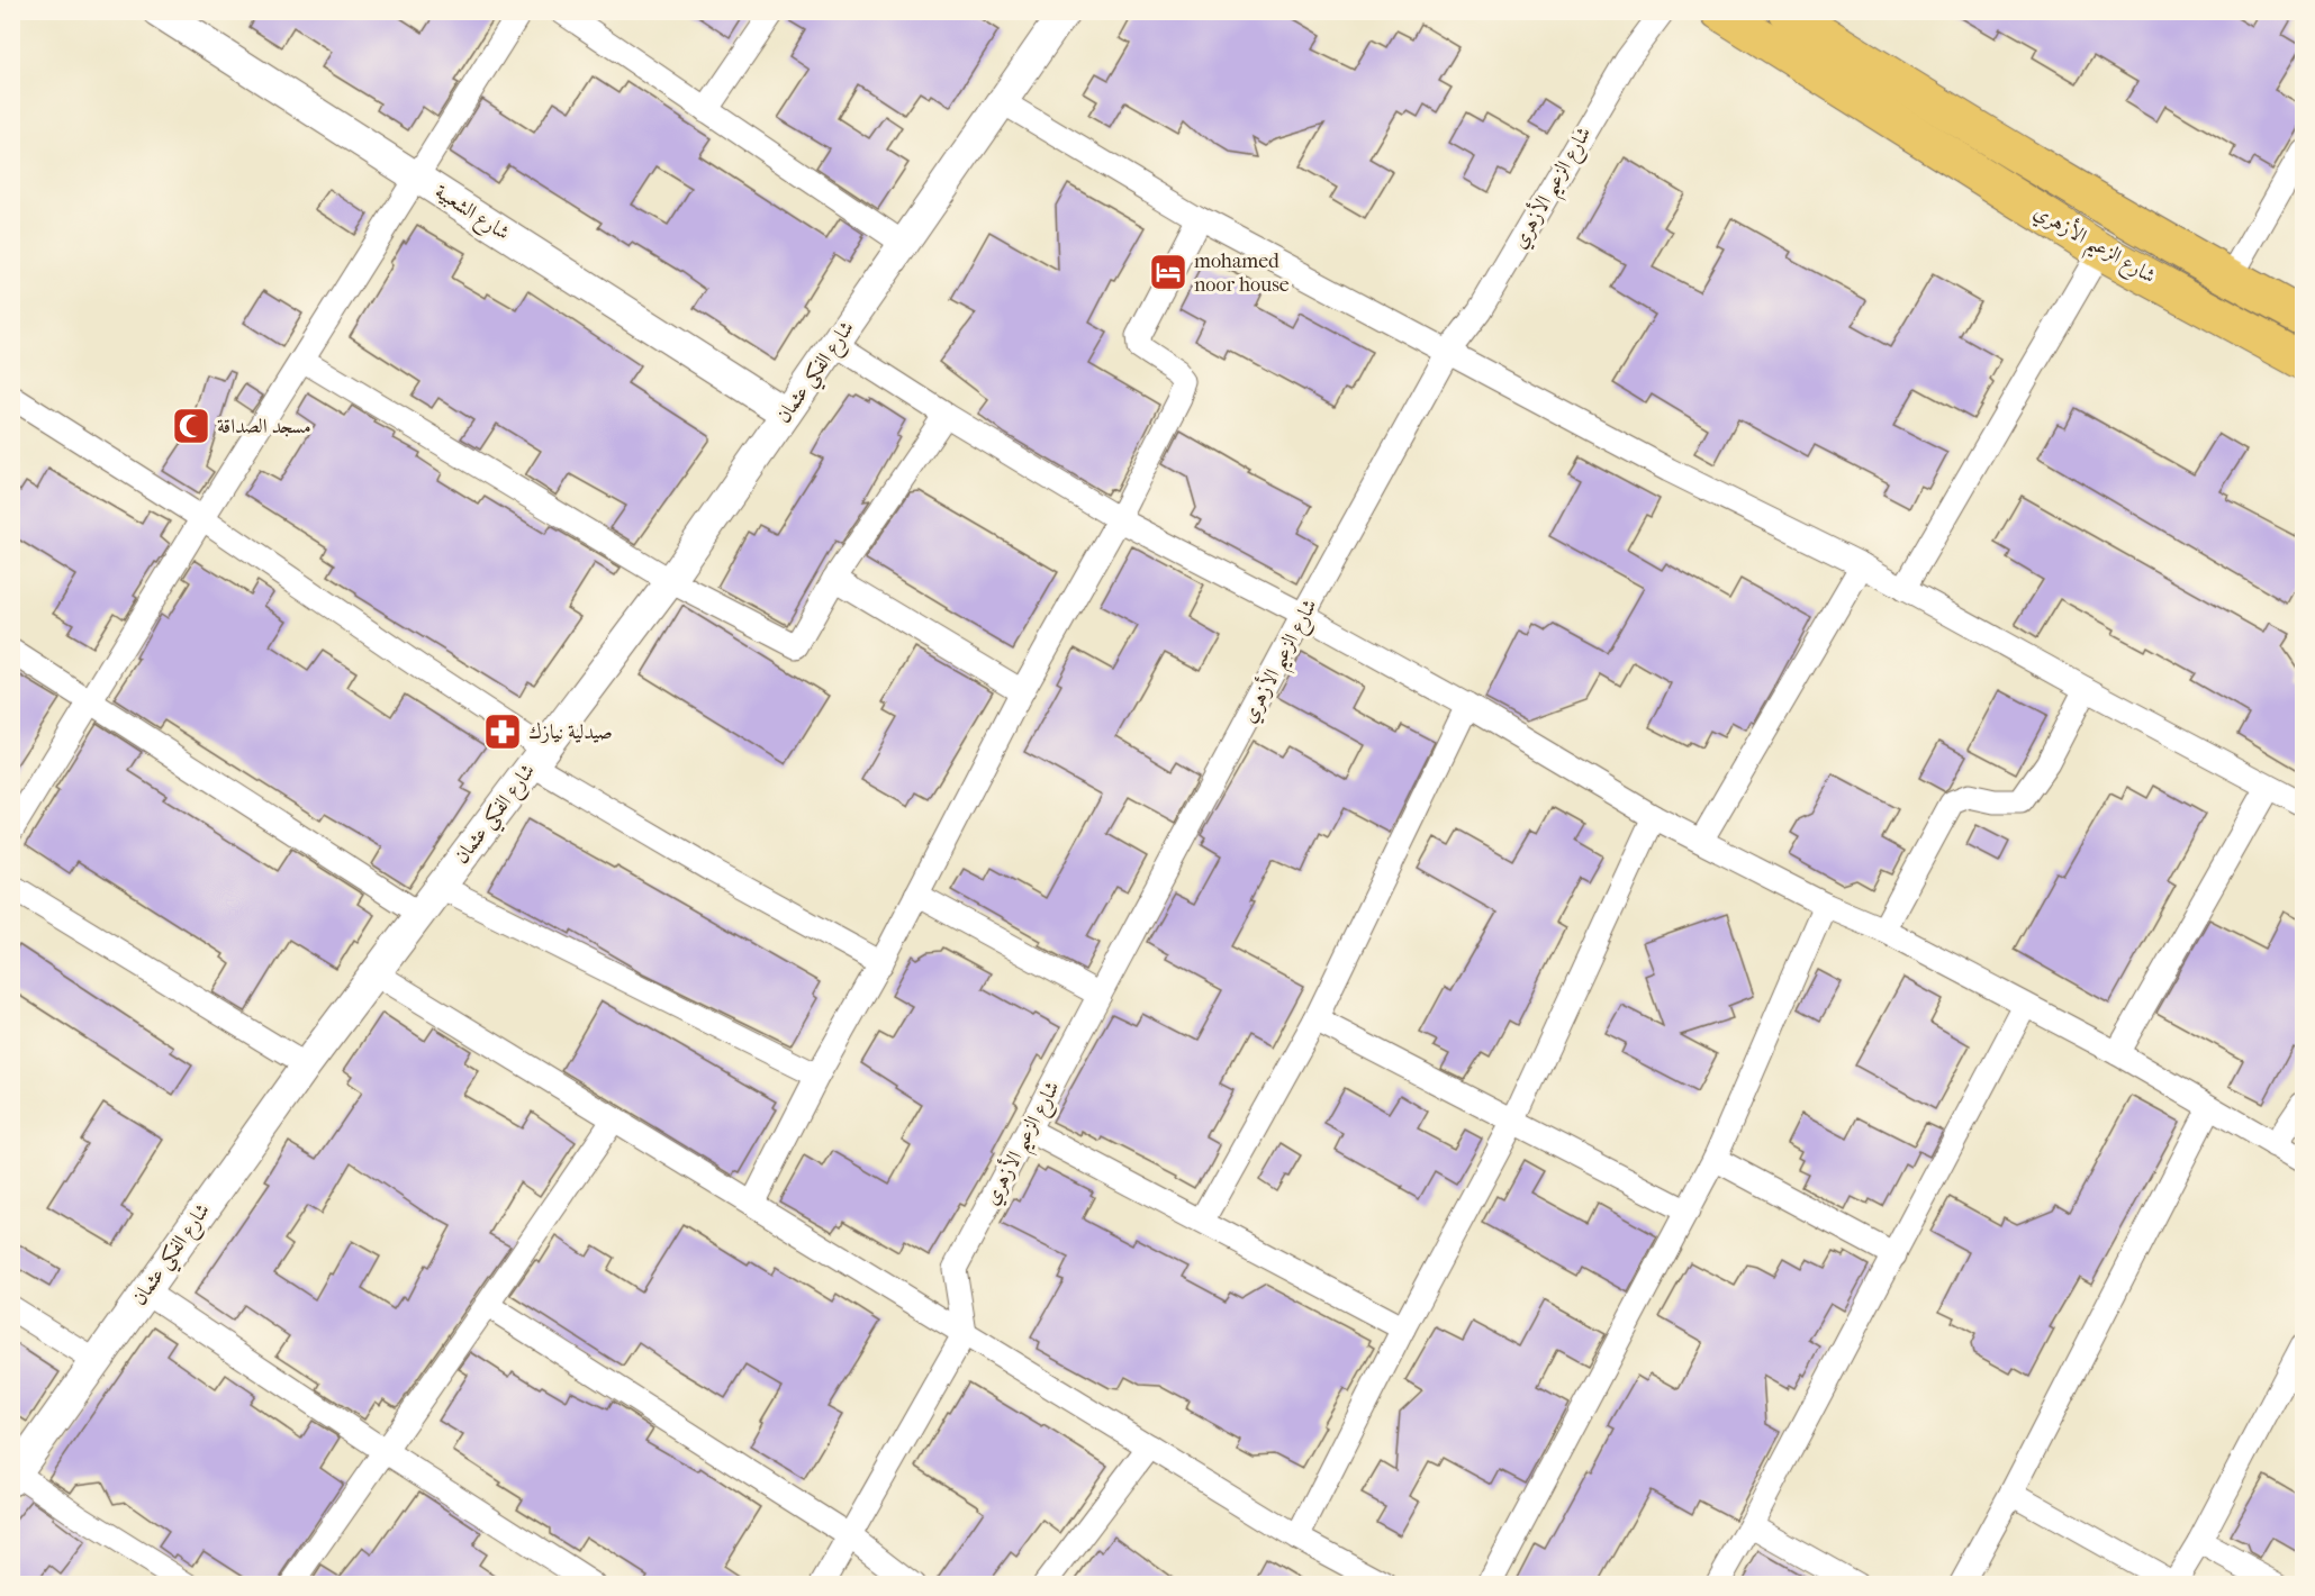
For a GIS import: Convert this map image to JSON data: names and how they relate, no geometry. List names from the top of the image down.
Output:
{
  "streets": {
    "main road": ["شارع الزعيم الأزهري"],
    "street": ["شارع الشعبية", "شارع الفكي عثمان"]
  },
  "crossings": [
    ["شارع الشعبية", "شارع الفكي عثمان"]
  ],
  "places": {
    "hotel": ["mohamed noor house"],
    "mosque": ["مسجد الصداقة"],
    "pharmacy": ["صيدلية نيازك"]
  }
}
